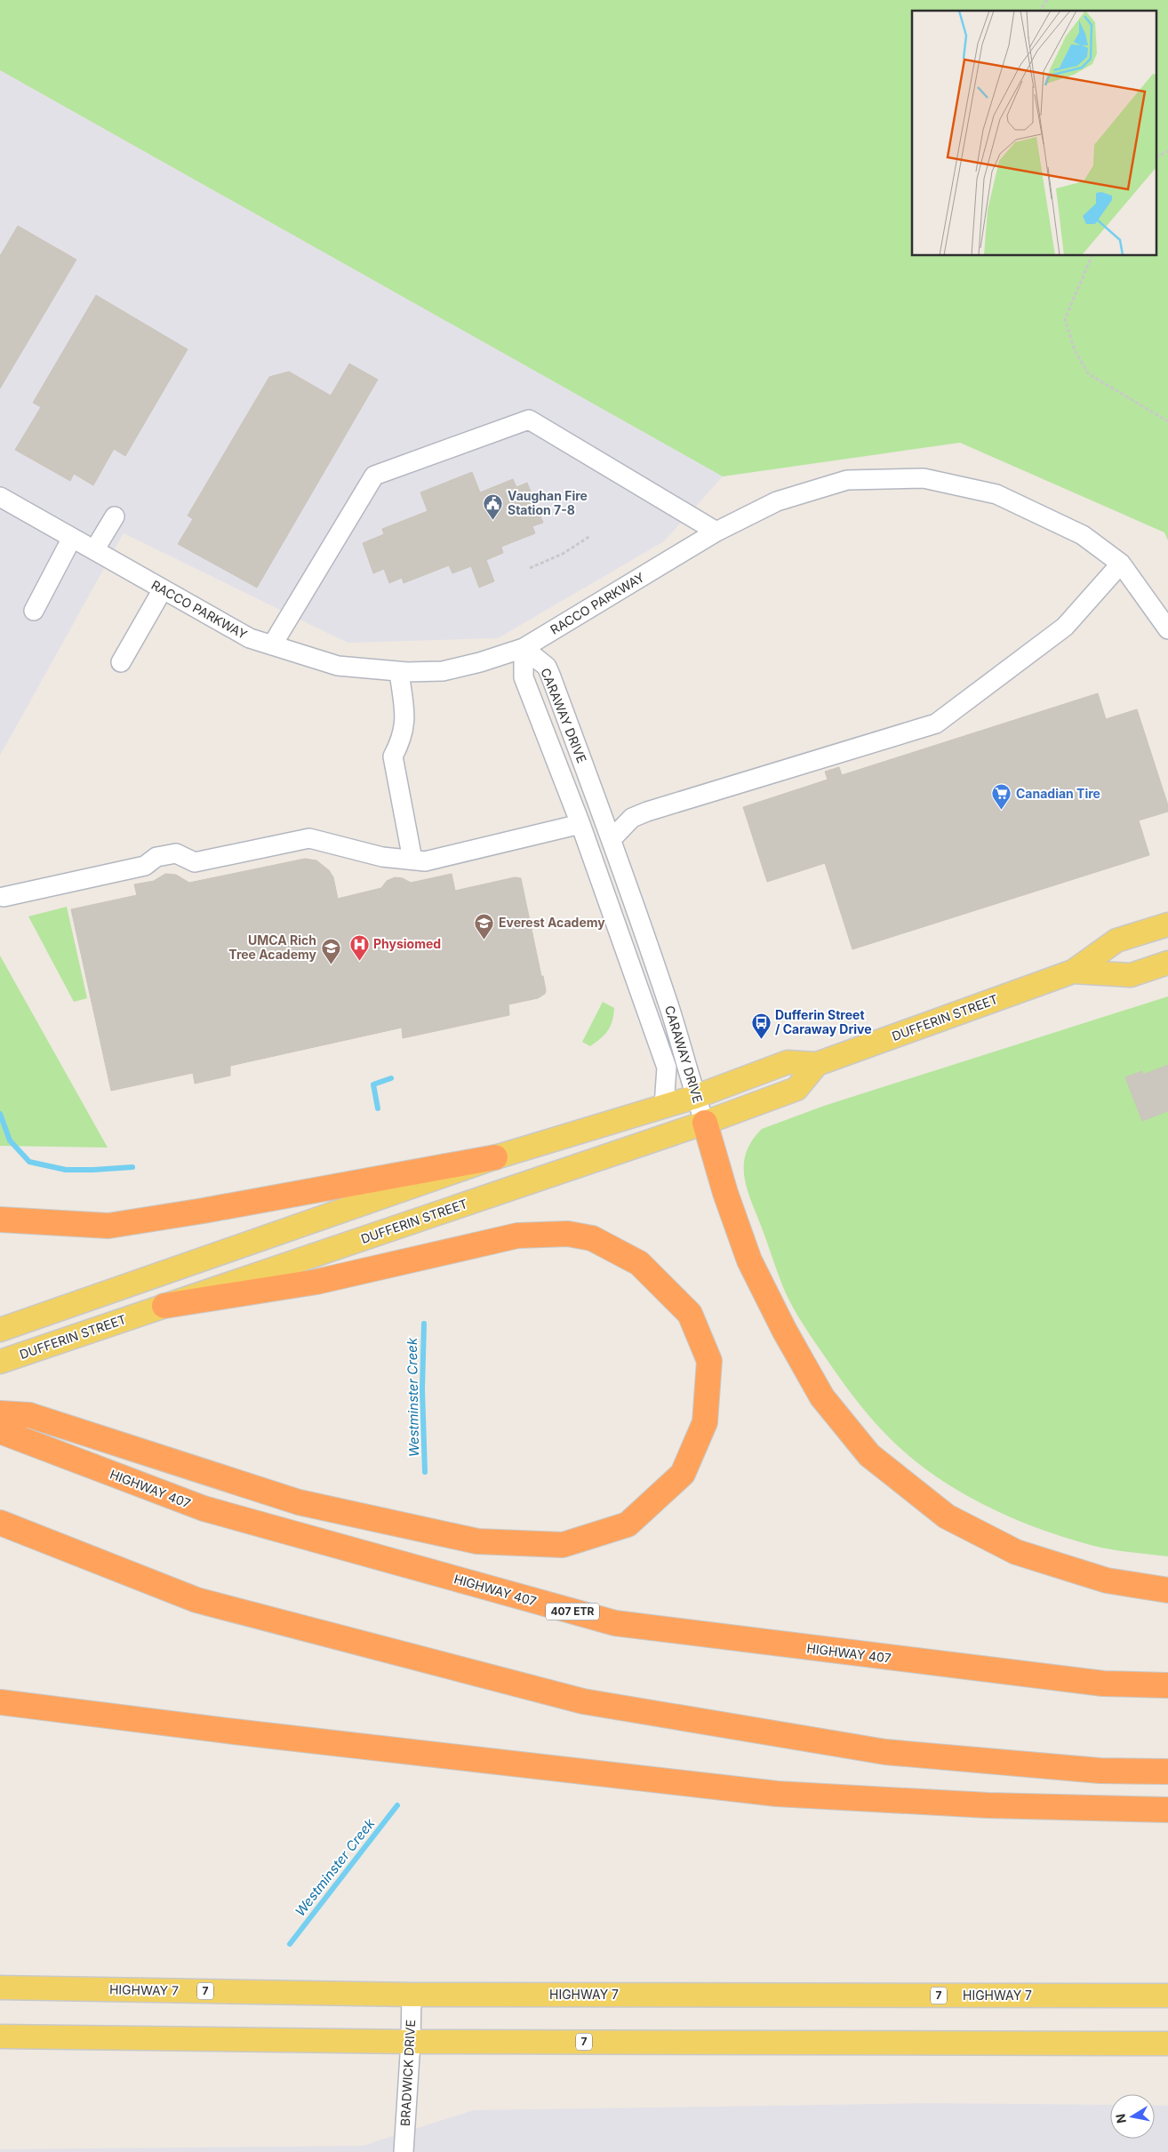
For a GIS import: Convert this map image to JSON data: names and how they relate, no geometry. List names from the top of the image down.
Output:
{
  "streets": {
    "highway": ["HIGHWAY 407", "407 ETR"],
    "main road": ["DUFFERIN STREET", "HIGHWAY 7", "7"],
    "street": ["RACCO PARKWAY", "CARAWAY DRIVE", "BRADWICK DRIVE"]
  },
  "crossings": [
    ["RACCO PARKWAY", "CARAWAY DRIVE"],
    ["CARAWAY DRIVE", "DUFFERIN STREET"],
    ["HIGHWAY 7", "BRADWICK DRIVE"],
    ["7", "BRADWICK DRIVE"]
  ],
  "water": ["Westminster Creek"],
  "places": {
    "public building": ["Vaughan Fire Station 7-8"],
    "supermarket": ["Canadian Tire"],
    "school or university": ["Everest Academy", "UMCA Rich Tree Academy"],
    "hospital": ["Physiomed"],
    "bus stop": ["Dufferin Street / Caraway Drive"]
  },
  "north": "left"
}
